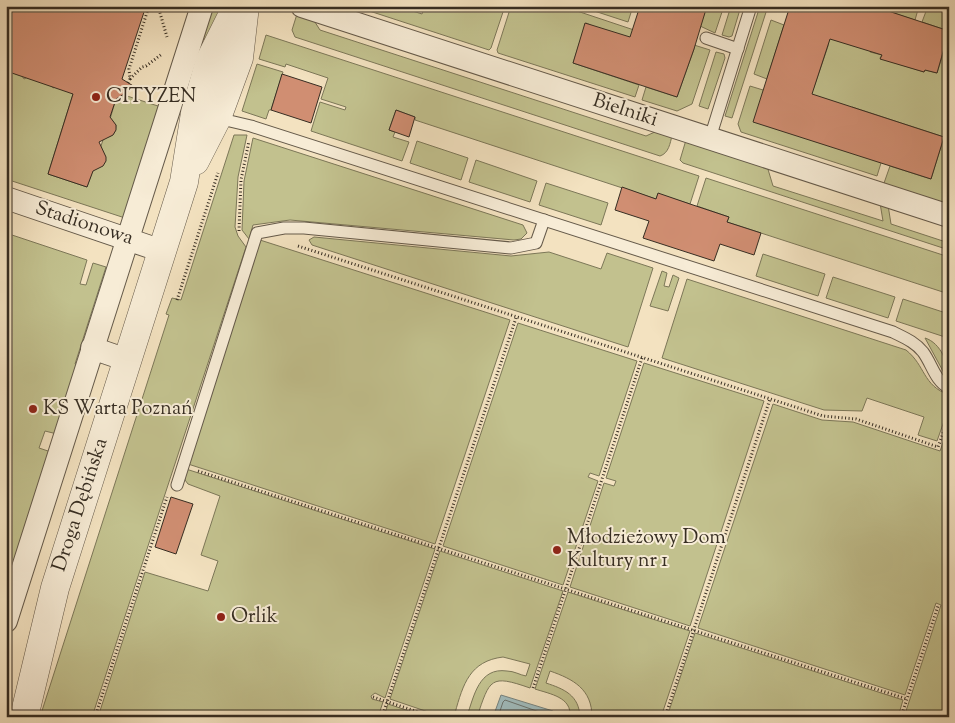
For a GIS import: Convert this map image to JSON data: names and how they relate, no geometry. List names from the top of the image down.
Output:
{
  "streets": {
    "street": ["Bielniki", "Stadionowa", "Droga Dębińska"]
  },
  "crossings": [
    ["Stadionowa", "Droga Dębińska"]
  ],
  "places": [
    "CITYZEN",
    "KS Warta Poznań",
    "Młodzieżowy Dom Kultury nr 1",
    "Orlik"
  ]
}
